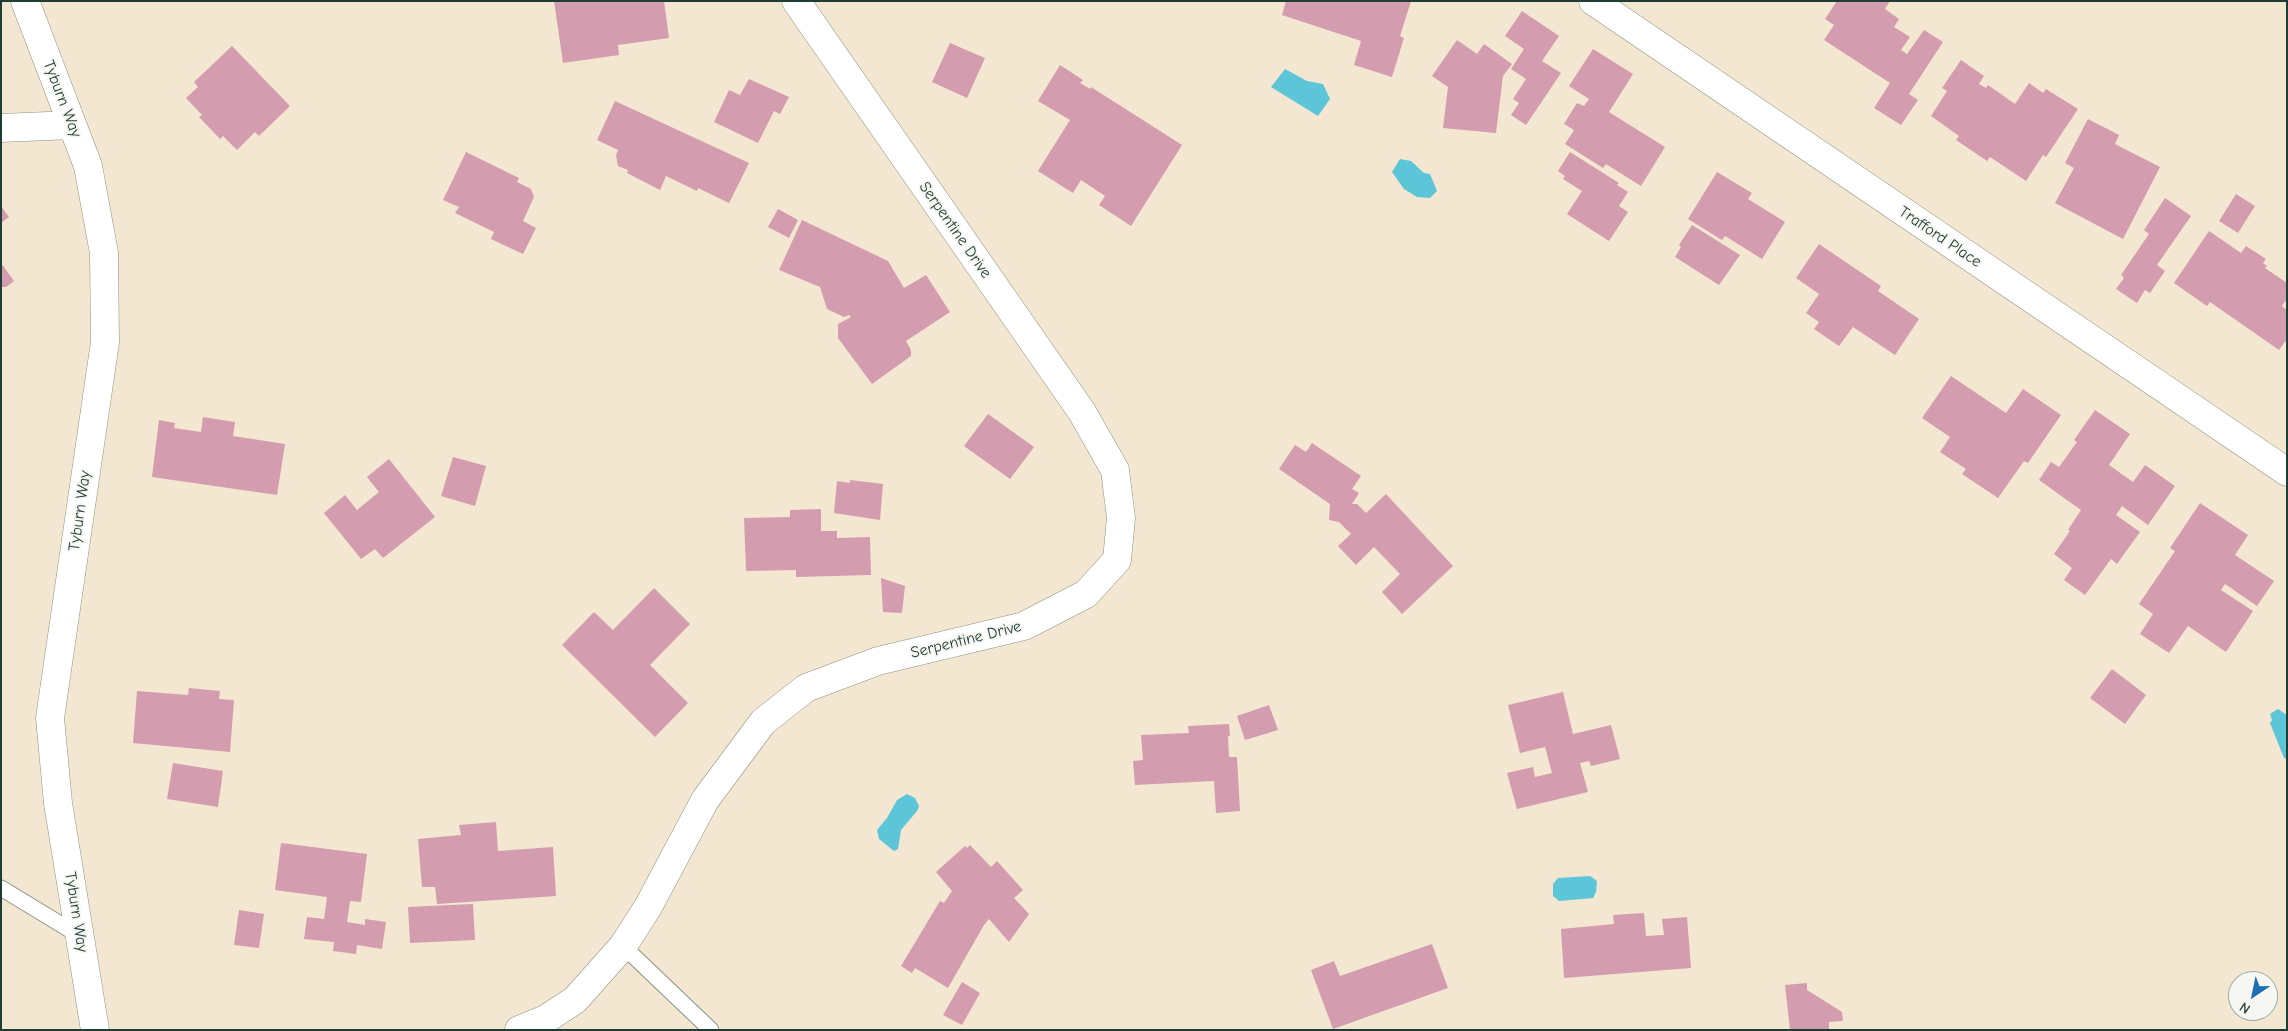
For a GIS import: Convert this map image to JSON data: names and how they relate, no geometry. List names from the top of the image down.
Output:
{
  "streets": {
    "street": ["Tyburn Way", "Serpentine Drive", "Trafford Place"]
  },
  "north": "bottom left"
}
